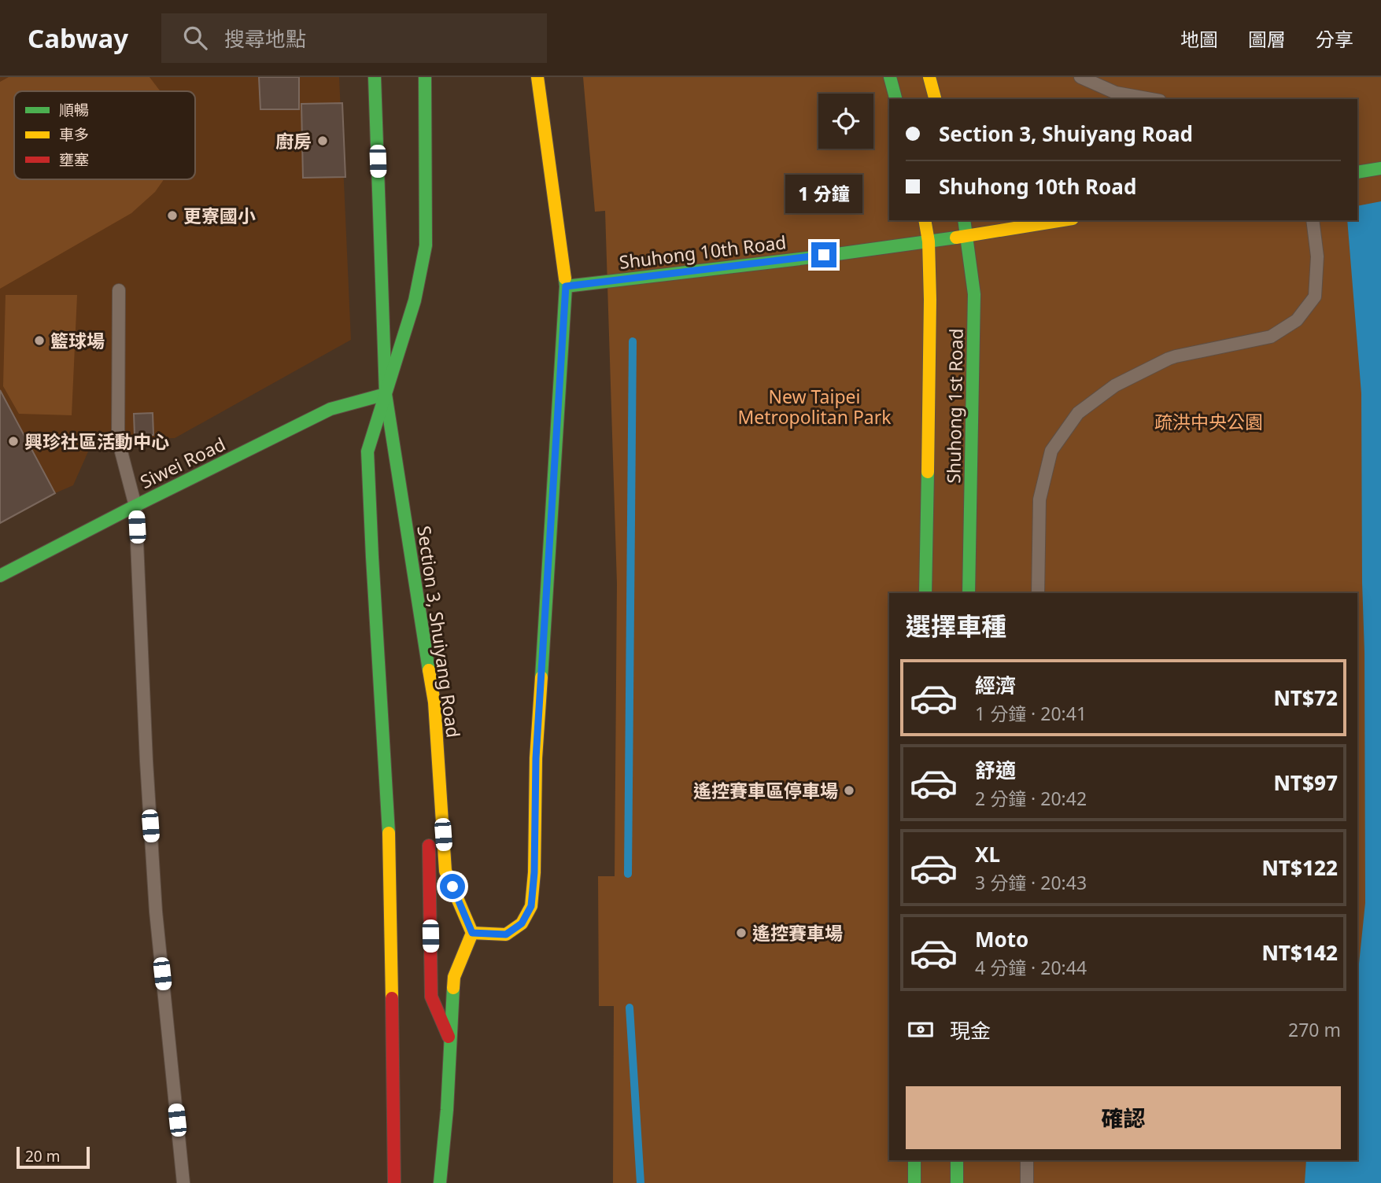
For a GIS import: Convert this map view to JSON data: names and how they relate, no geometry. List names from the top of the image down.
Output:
{
  "streets": {
    "street": [
      "Shuhong 10th Road",
      "Shuhong 1st Road",
      "Siwei Road",
      "Section 3, Shuiyang Road"
    ]
  },
  "crossings": [
    ["Shuhong 10th Road", "Shuhong 1st Road"],
    ["Siwei Road", "Section 3, Shuiyang Road"]
  ],
  "parks": ["New Taipei Metropolitan Park", "疏洪中央公園"],
  "places": [
    "廚房",
    "更寮國小",
    "籃球場",
    "興珍社區活動中心",
    "遙控賽車區停車場",
    "遙控賽車場"
  ],
  "legend": ["順暢", "車多", "壅塞"],
  "scale_bar": "20 m",
  "page": {
    "header": "Cabway",
    "search": "搜尋地點",
    "nav": ["地圖", "圖層", "分享"],
    "banner": ["Section 3, Shuiyang Road", "Shuhong 10th Road"],
    "bubble": "1 分鐘",
    "heading": "選擇車種",
    "list": [
      {
        "name": "經濟",
        "note": "1 分鐘 · 20:41",
        "value": "NT$72"
      },
      {
        "name": "舒適",
        "note": "2 分鐘 · 20:42",
        "value": "NT$97"
      },
      {
        "name": "XL",
        "note": "3 分鐘 · 20:43",
        "value": "NT$122"
      },
      {
        "name": "Moto",
        "note": "4 分鐘 · 20:44",
        "value": "NT$142"
      }
    ],
    "pay": ["現金", "270 m"],
    "buttons": "確認",
    "scale": "20 m"
  }
}
